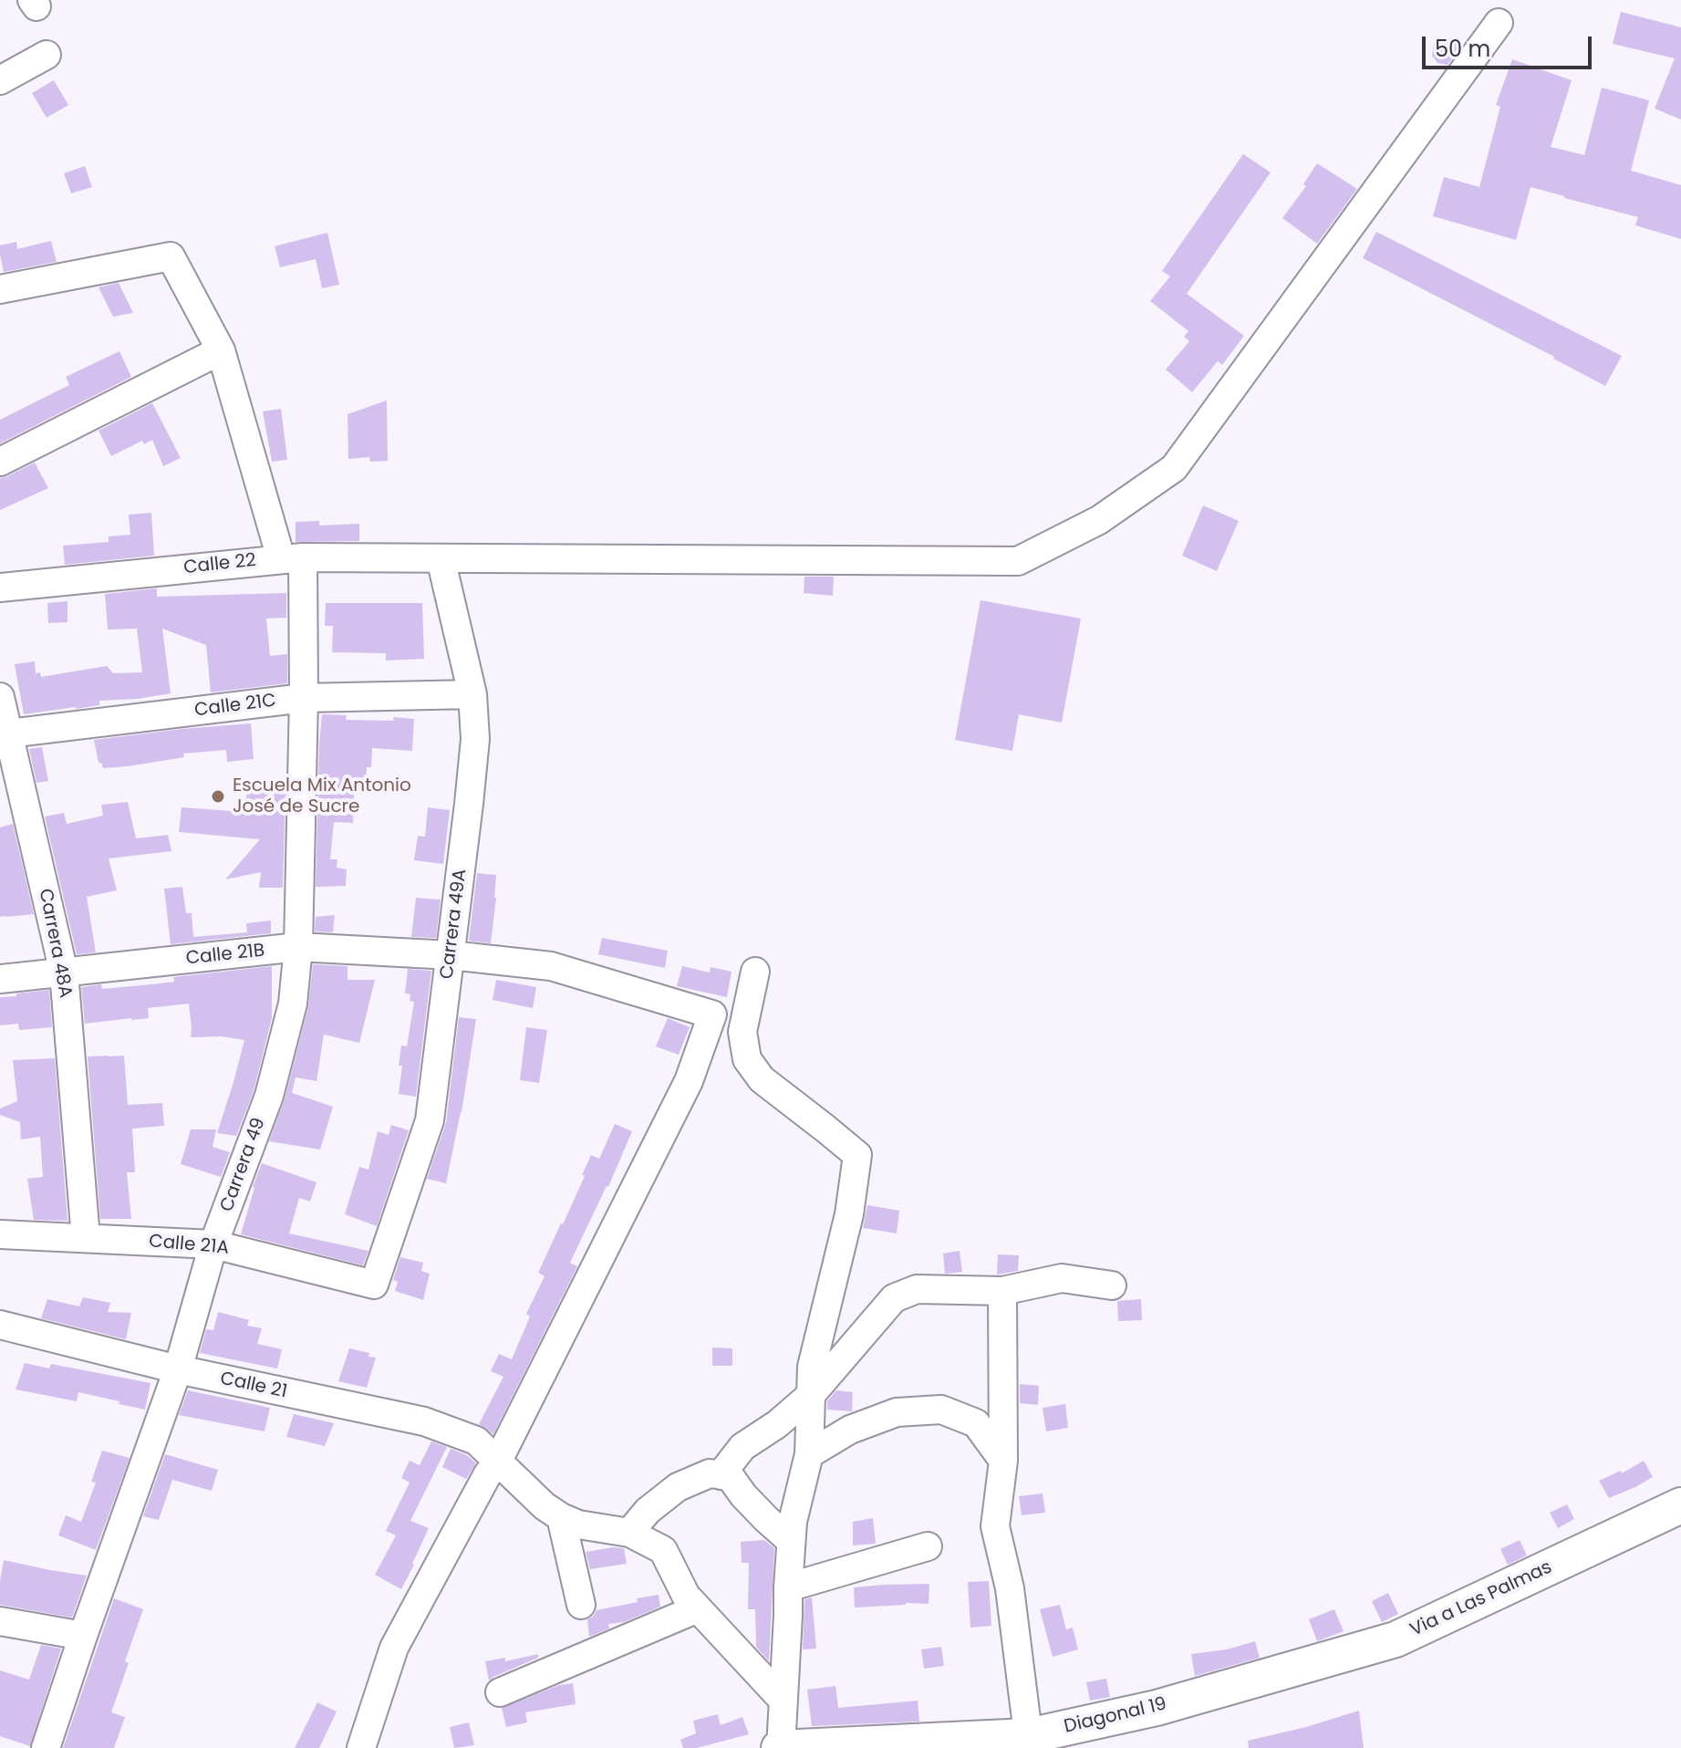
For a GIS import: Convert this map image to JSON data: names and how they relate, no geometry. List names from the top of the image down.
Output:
{
  "streets": {
    "street": [
      "Calle 22",
      "Calle 21C",
      "Carrera 49A",
      "Carrera 48A",
      "Calle 21B",
      "Carrera 49",
      "Calle 21A",
      "Calle 21",
      "Via a Las Palmas",
      "Diagonal 19"
    ]
  },
  "crossings": [
    ["Calle 22", "Carrera 49A"],
    ["Calle 22", "Carrera 49"],
    ["Calle 21C", "Carrera 49A"],
    ["Calle 21C", "Carrera 48A"],
    ["Calle 21C", "Carrera 49"],
    ["Carrera 49A", "Calle 21B"],
    ["Carrera 49A", "Calle 21A"],
    ["Carrera 48A", "Calle 21B"],
    ["Carrera 48A", "Calle 21A"],
    ["Calle 21B", "Carrera 49"],
    ["Calle 21B", "Calle 21"],
    ["Carrera 49", "Calle 21A"],
    ["Carrera 49", "Calle 21"],
    ["Via a Las Palmas", "Diagonal 19"]
  ],
  "places": ["Escuela Mix Antonio José de Sucre"],
  "scale_bar": "50 m"
}
